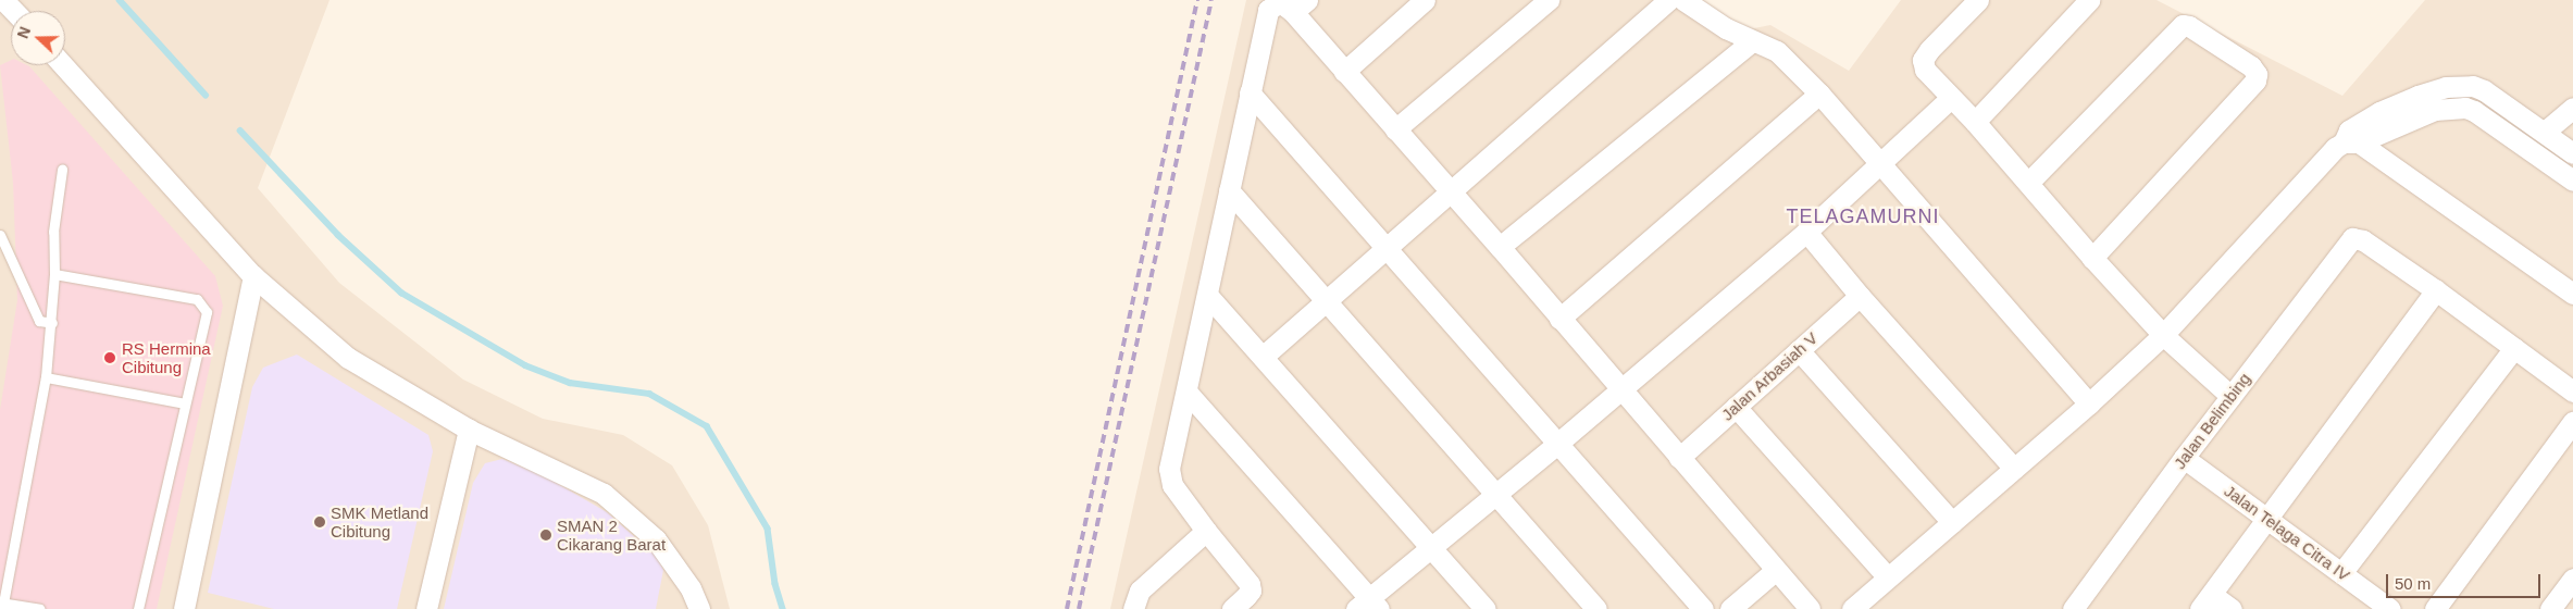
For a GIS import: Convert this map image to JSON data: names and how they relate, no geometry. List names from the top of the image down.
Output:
{
  "streets": {
    "street": ["Jalan Arbasiah V", "Jalan Belimbing", "Jalan Telaga Citra IV"]
  },
  "crossings": [
    ["Jalan Belimbing", "Jalan Telaga Citra IV"]
  ],
  "districts": ["TELAGAMURNI"],
  "places": ["RS Hermina Cibitung", "SMK Metland Cibitung", "SMAN 2 Cikarang Barat"],
  "scale_bar": "50 m",
  "north": "left"
}
